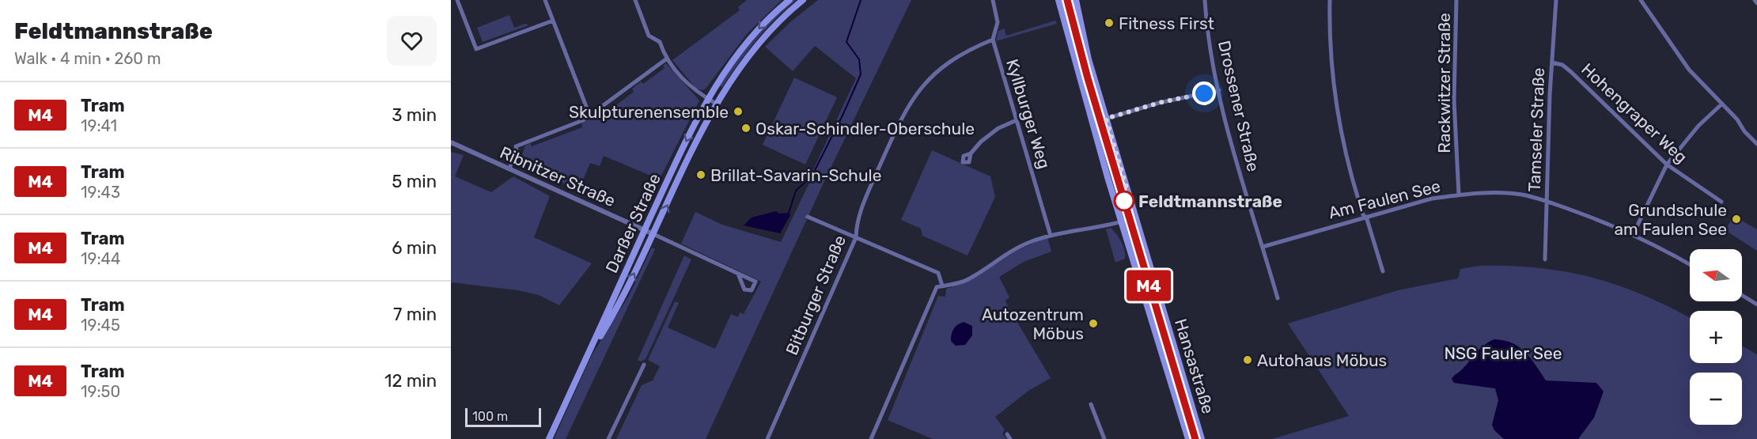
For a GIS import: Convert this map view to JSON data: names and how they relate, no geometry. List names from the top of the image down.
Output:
{
  "streets": {
    "main road": ["Darßer Straße", "Hansastraße"],
    "street": [
      "Rackwitzer Straße",
      "Drossener Straße",
      "Hohengraper Weg",
      "Kyllburger Weg",
      "Tamseler Straße",
      "Ribnitzer Straße",
      "Am Faulen See",
      "Bitburger Straße"
    ]
  },
  "crossings": [
    ["Rackwitzer Straße", "Am Faulen See"],
    ["Drossener Straße", "Am Faulen See"],
    ["Hohengraper Weg", "Tamseler Straße"],
    ["Kyllburger Weg", "Bitburger Straße"],
    ["Tamseler Straße", "Am Faulen See"],
    ["Ribnitzer Straße", "Darßer Straße"]
  ],
  "parks": ["NSG Fauler See"],
  "places": [
    "Fitness First",
    "Skulpturenensemble",
    "Oskar-Schindler-Oberschule",
    "Brillat-Savarin-Schule",
    "Feldtmannstraße",
    "Grundschule am Faulen See",
    "Autozentrum Möbus",
    "Autohaus Möbus"
  ],
  "lines": ["tram line M4"],
  "scale_bar": "100 m",
  "north": "left",
  "page": {
    "heading": ["Feldtmannstraße", "Walk · 4 min · 260 m"],
    "on_map": "M4",
    "list": [
      {
        "mark": "M4",
        "name": "Tram",
        "note": "19:41",
        "value": "3 min"
      },
      {
        "mark": "M4",
        "name": "Tram",
        "note": "19:43",
        "value": "5 min"
      },
      {
        "mark": "M4",
        "name": "Tram",
        "note": "19:44",
        "value": "6 min"
      },
      {
        "mark": "M4",
        "name": "Tram",
        "note": "19:45",
        "value": "7 min"
      },
      {
        "mark": "M4",
        "name": "Tram",
        "note": "19:50",
        "value": "12 min"
      }
    ],
    "map_buttons": ["+", "−"],
    "scale": "100 m"
  }
}
